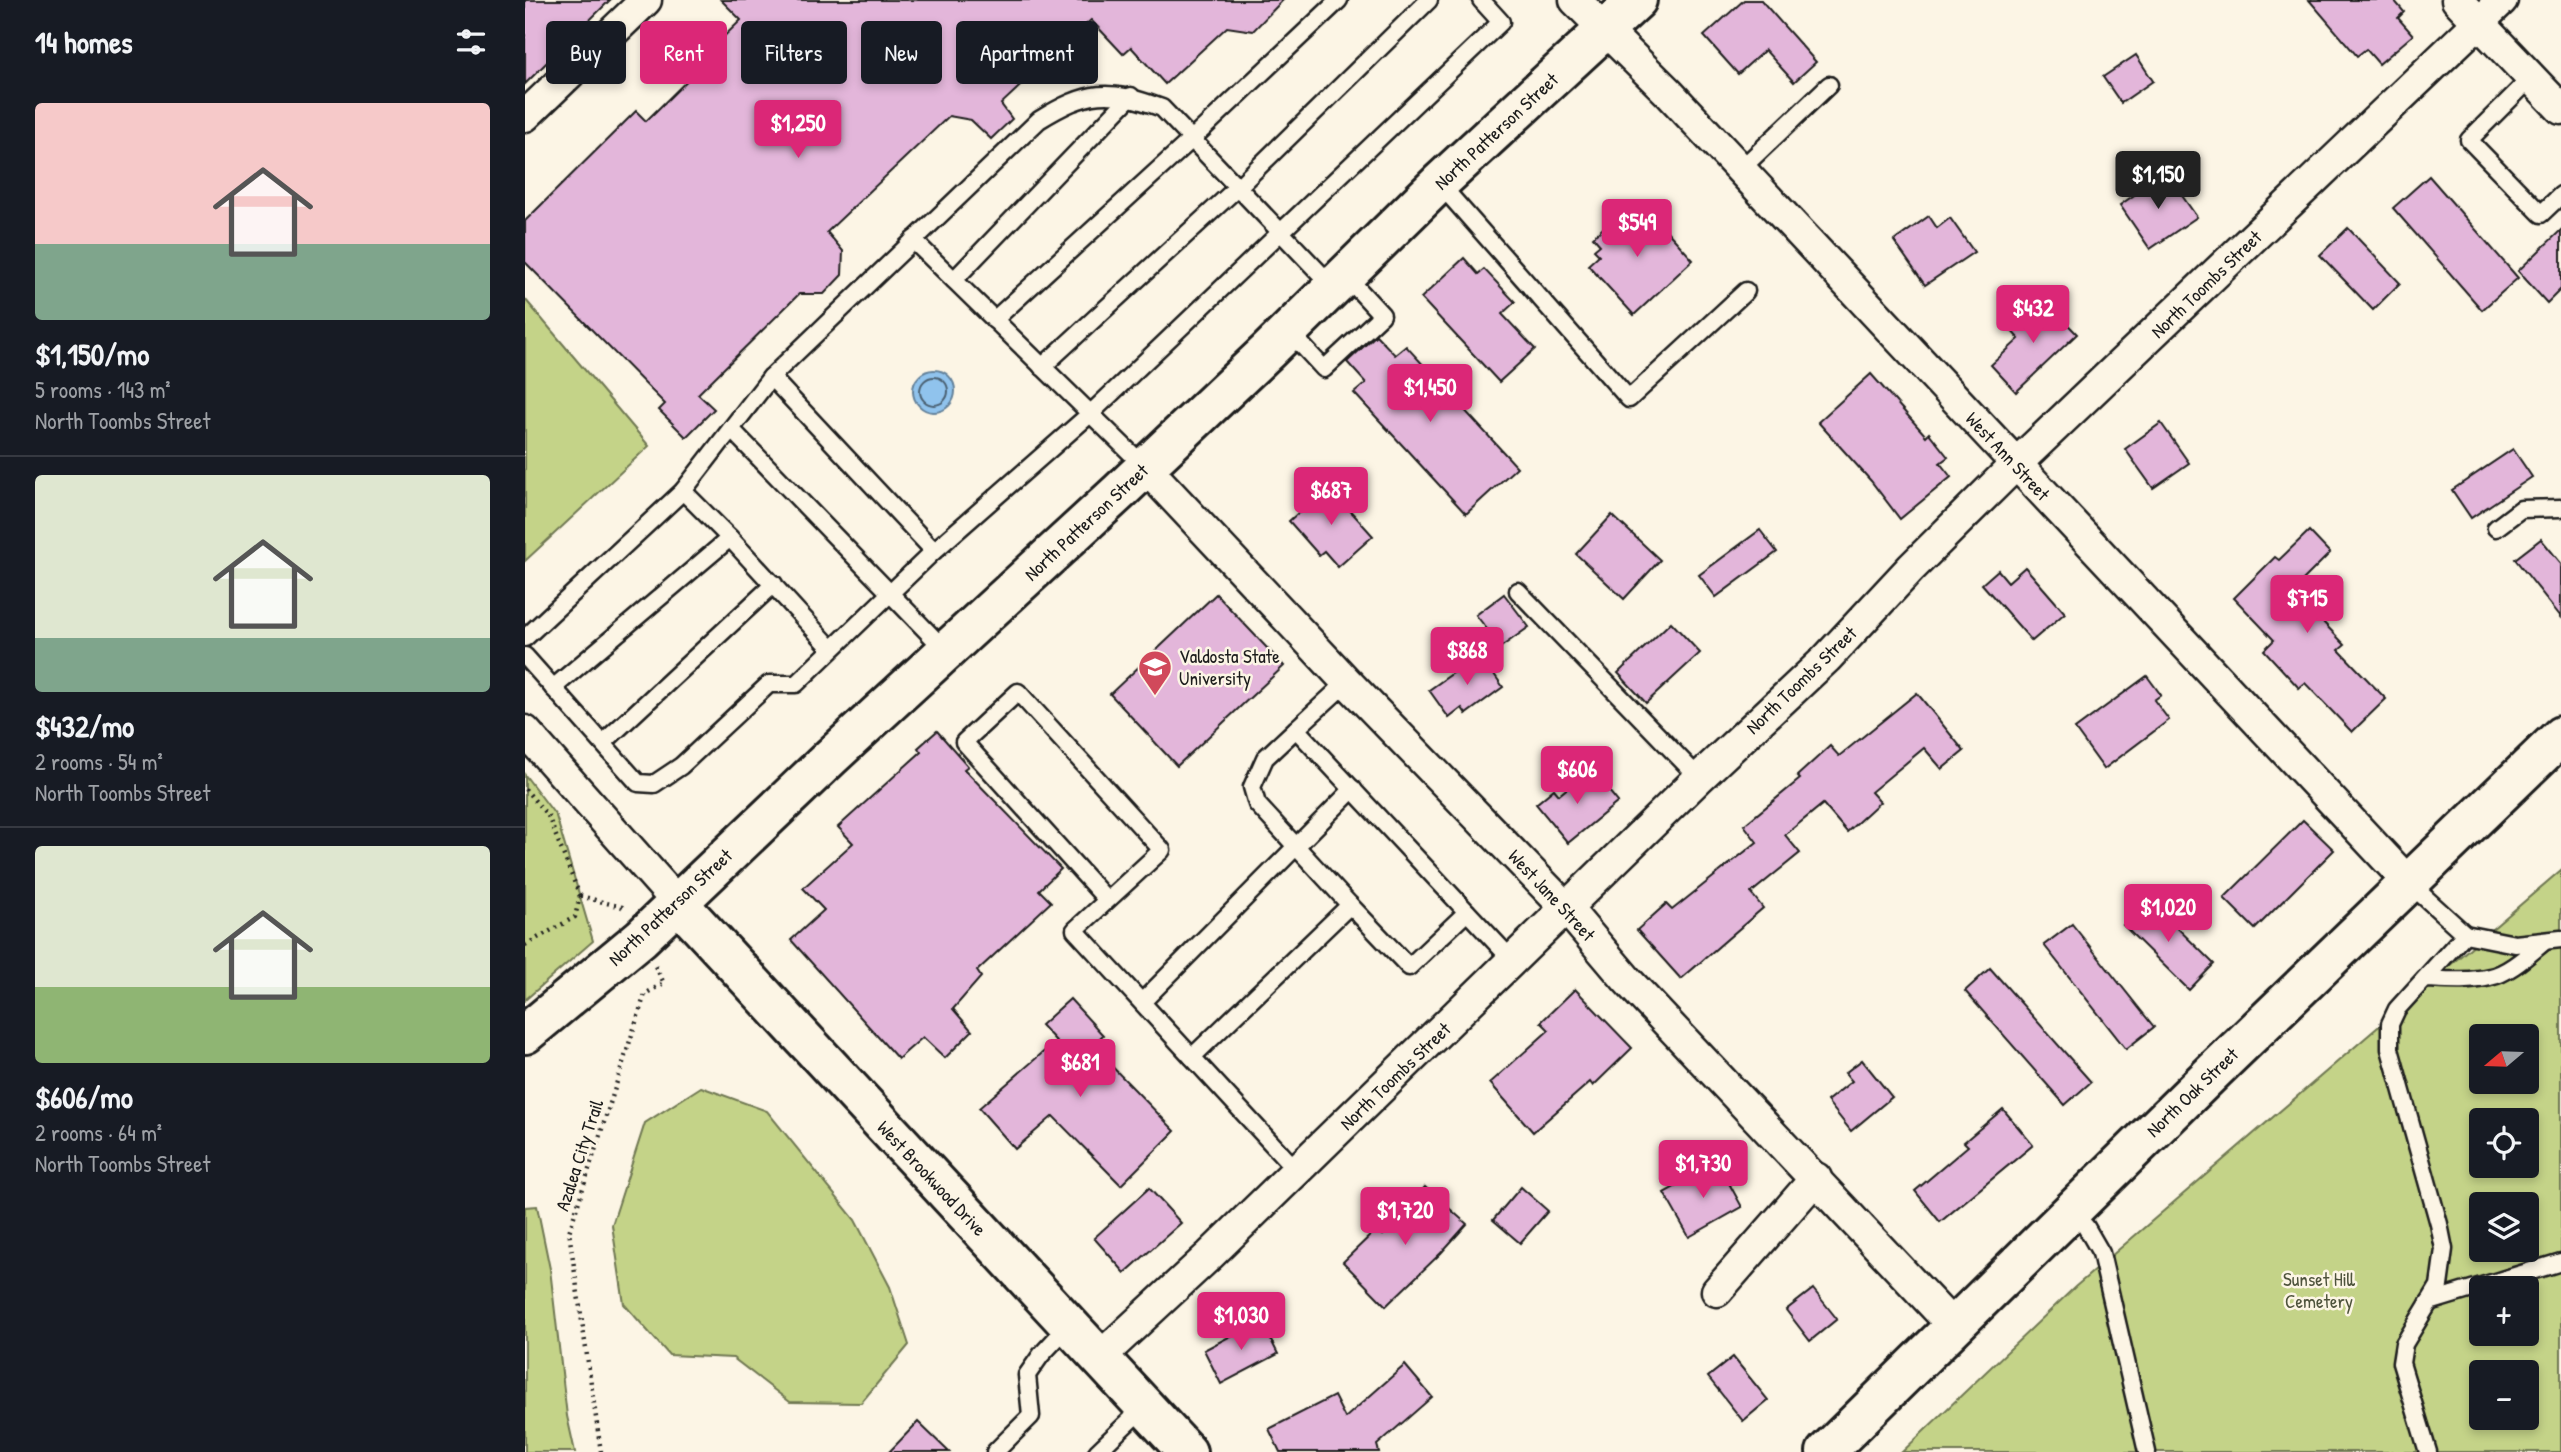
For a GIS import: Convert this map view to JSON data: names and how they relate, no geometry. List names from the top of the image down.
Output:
{
  "streets": {
    "main road": ["North Patterson Street", "North Oak Street", "West Brookwood Drive"],
    "street": ["North Toombs Street", "West Ann Street", "West Jane Street"],
    "path": ["Azalea City Trail"]
  },
  "crossings": [
    ["North Patterson Street", "West Ann Street"],
    ["North Patterson Street", "West Jane Street"],
    ["North Patterson Street", "West Brookwood Drive"],
    ["North Toombs Street", "West Ann Street"],
    ["North Toombs Street", "West Jane Street"],
    ["North Toombs Street", "West Brookwood Drive"],
    ["West Ann Street", "North Oak Street"],
    ["West Jane Street", "North Oak Street"]
  ],
  "parks": ["Sunset Hill Cemetery"],
  "places": {
    "school or university": ["Valdosta State University"]
  },
  "north": "left",
  "page": {
    "heading": "14 homes",
    "chip": [
      "Buy",
      "Rent",
      "Filters",
      "New",
      "Apartment"
    ],
    "list": [
      {
        "name": "$1,150/mo",
        "note": "5 rooms · 143 m² · North Toombs Street"
      },
      {
        "name": "$432/mo",
        "note": "2 rooms · 54 m² · North Toombs Street"
      },
      {
        "name": "$606/mo",
        "note": "2 rooms · 64 m² · North Toombs Street"
      }
    ],
    "price": [
      "$1,250",
      "$1,150",
      "$549",
      "$432",
      "$1,450",
      "$687",
      "$715",
      "$868",
      "$606",
      "$1,020",
      "$681",
      "$1,730",
      "$1,720",
      "$1,030"
    ],
    "map_buttons": ["+", "−"]
  }
}
